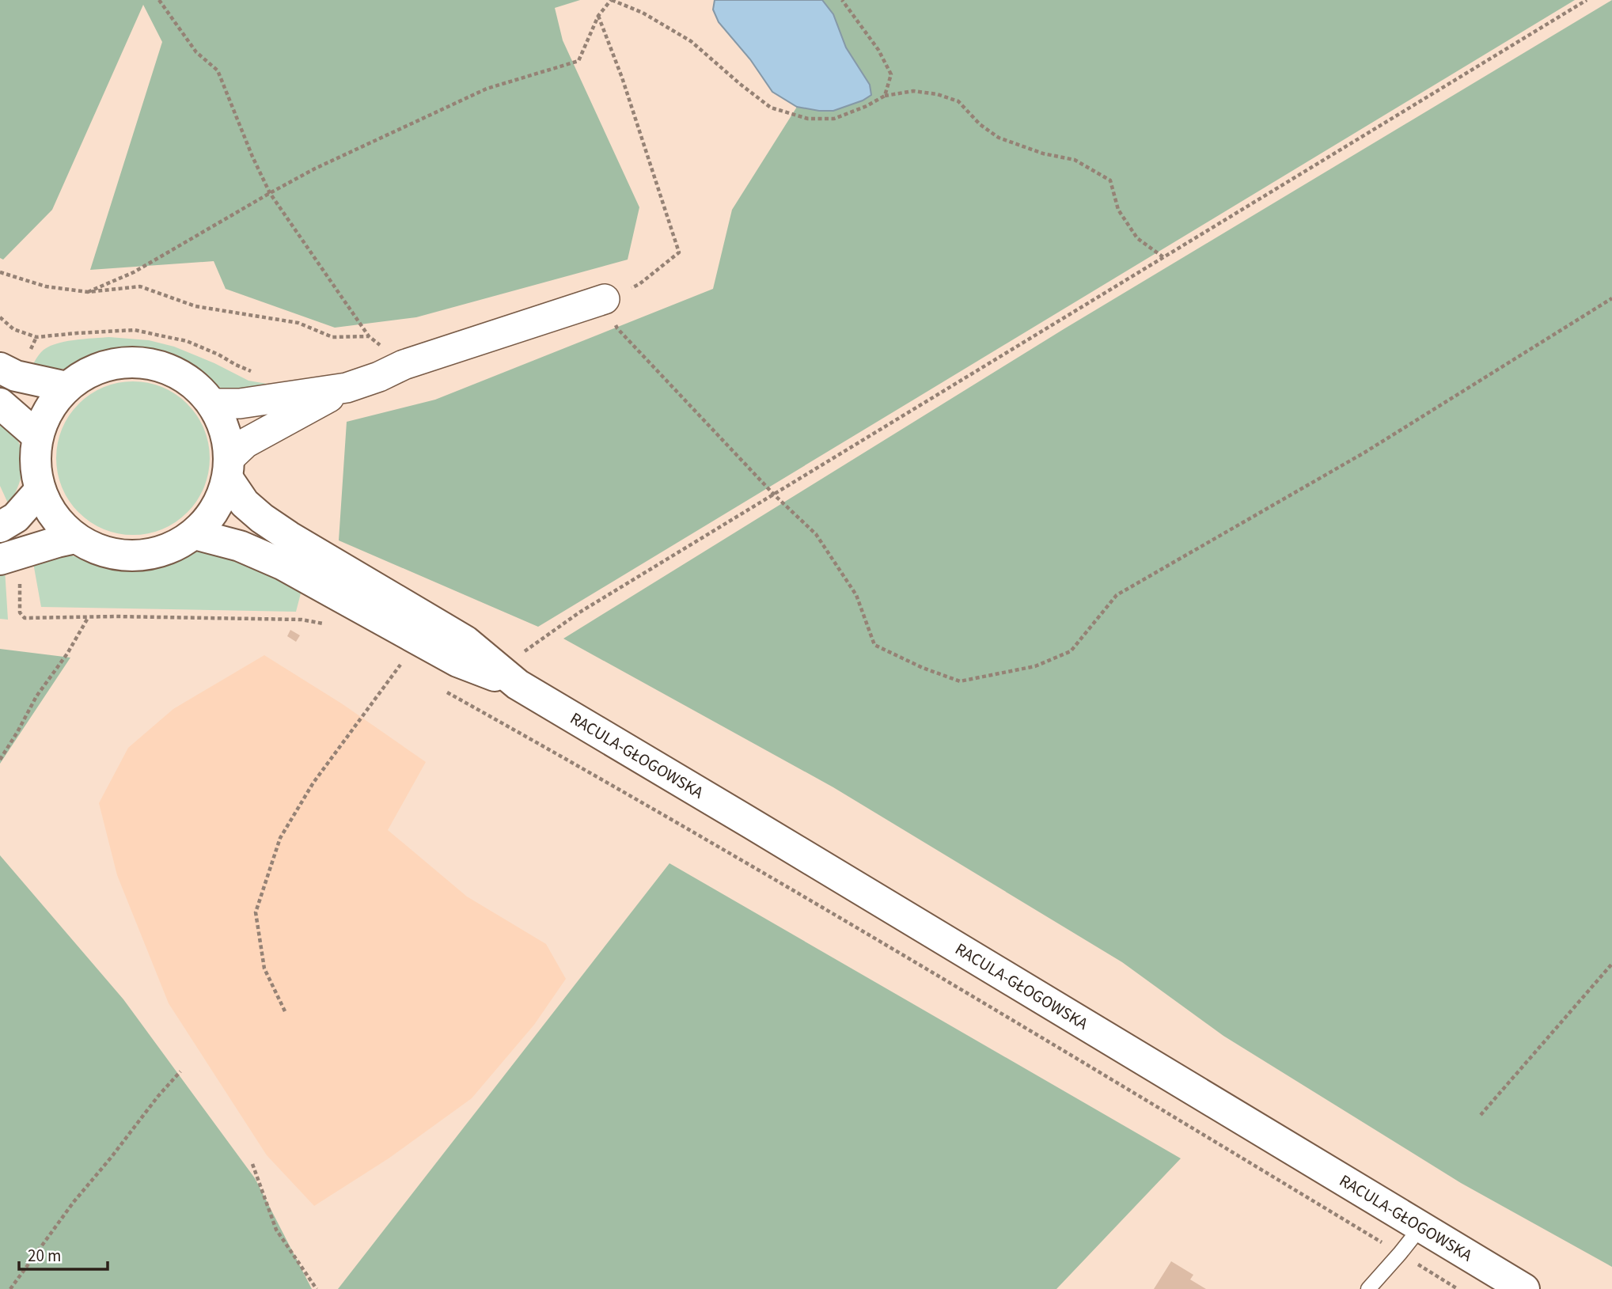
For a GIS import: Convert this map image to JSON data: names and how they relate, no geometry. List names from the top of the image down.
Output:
{
  "streets": {
    "main road": ["RACULA-GŁOGOWSKA"]
  },
  "scale_bar": "20 m"
}
